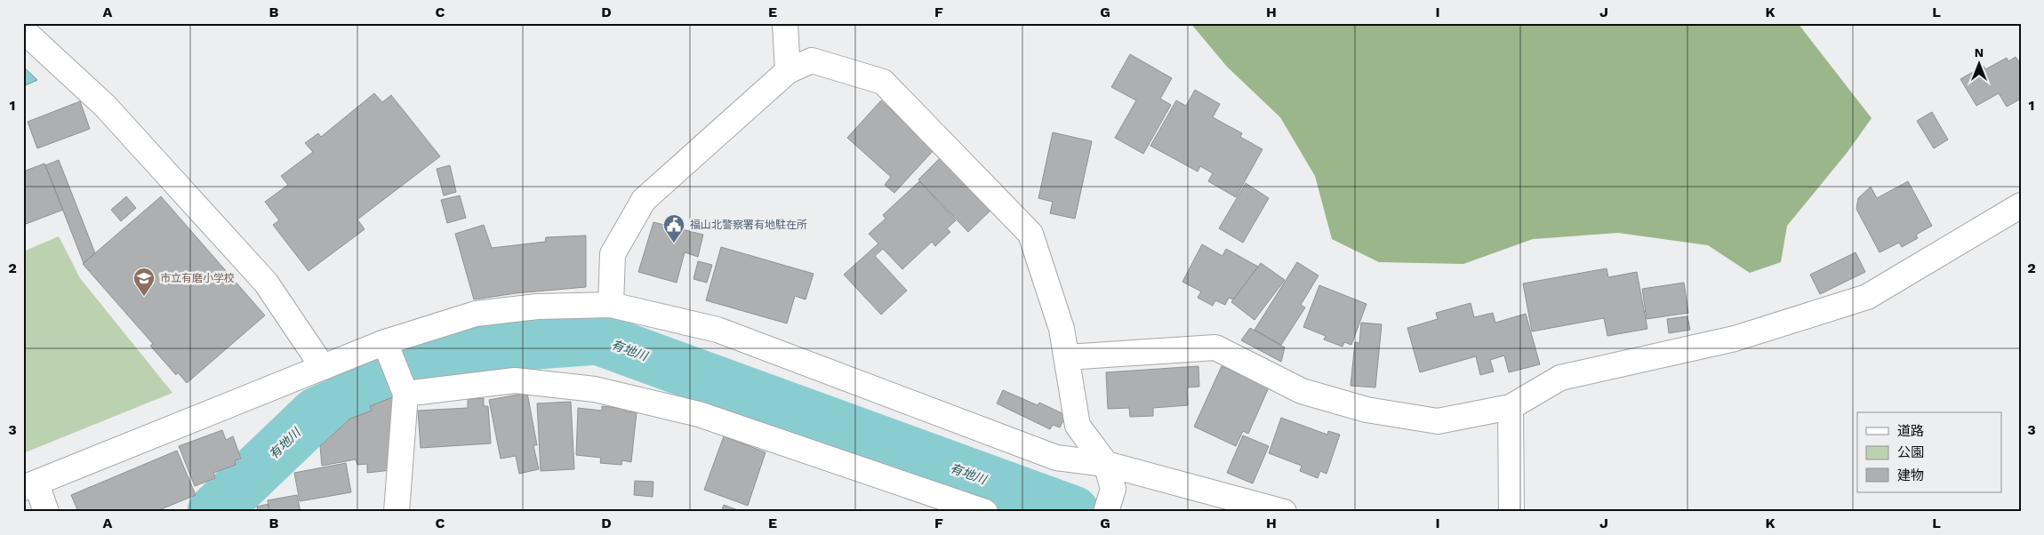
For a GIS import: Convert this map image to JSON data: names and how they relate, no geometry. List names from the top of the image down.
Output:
{
  "water": ["有地川"],
  "places": {
    "public building": ["福山北警察署有地駐在所"],
    "school or university": ["市立有磨小学校"]
  },
  "legend": ["道路", "公園", "建物"],
  "north": "top",
  "grid": {
    "columns": [
      "A",
      "B",
      "C",
      "D",
      "E",
      "F",
      "G",
      "H",
      "I",
      "J",
      "K",
      "L"
    ],
    "rows": ["1", "2", "3"]
  }
}
